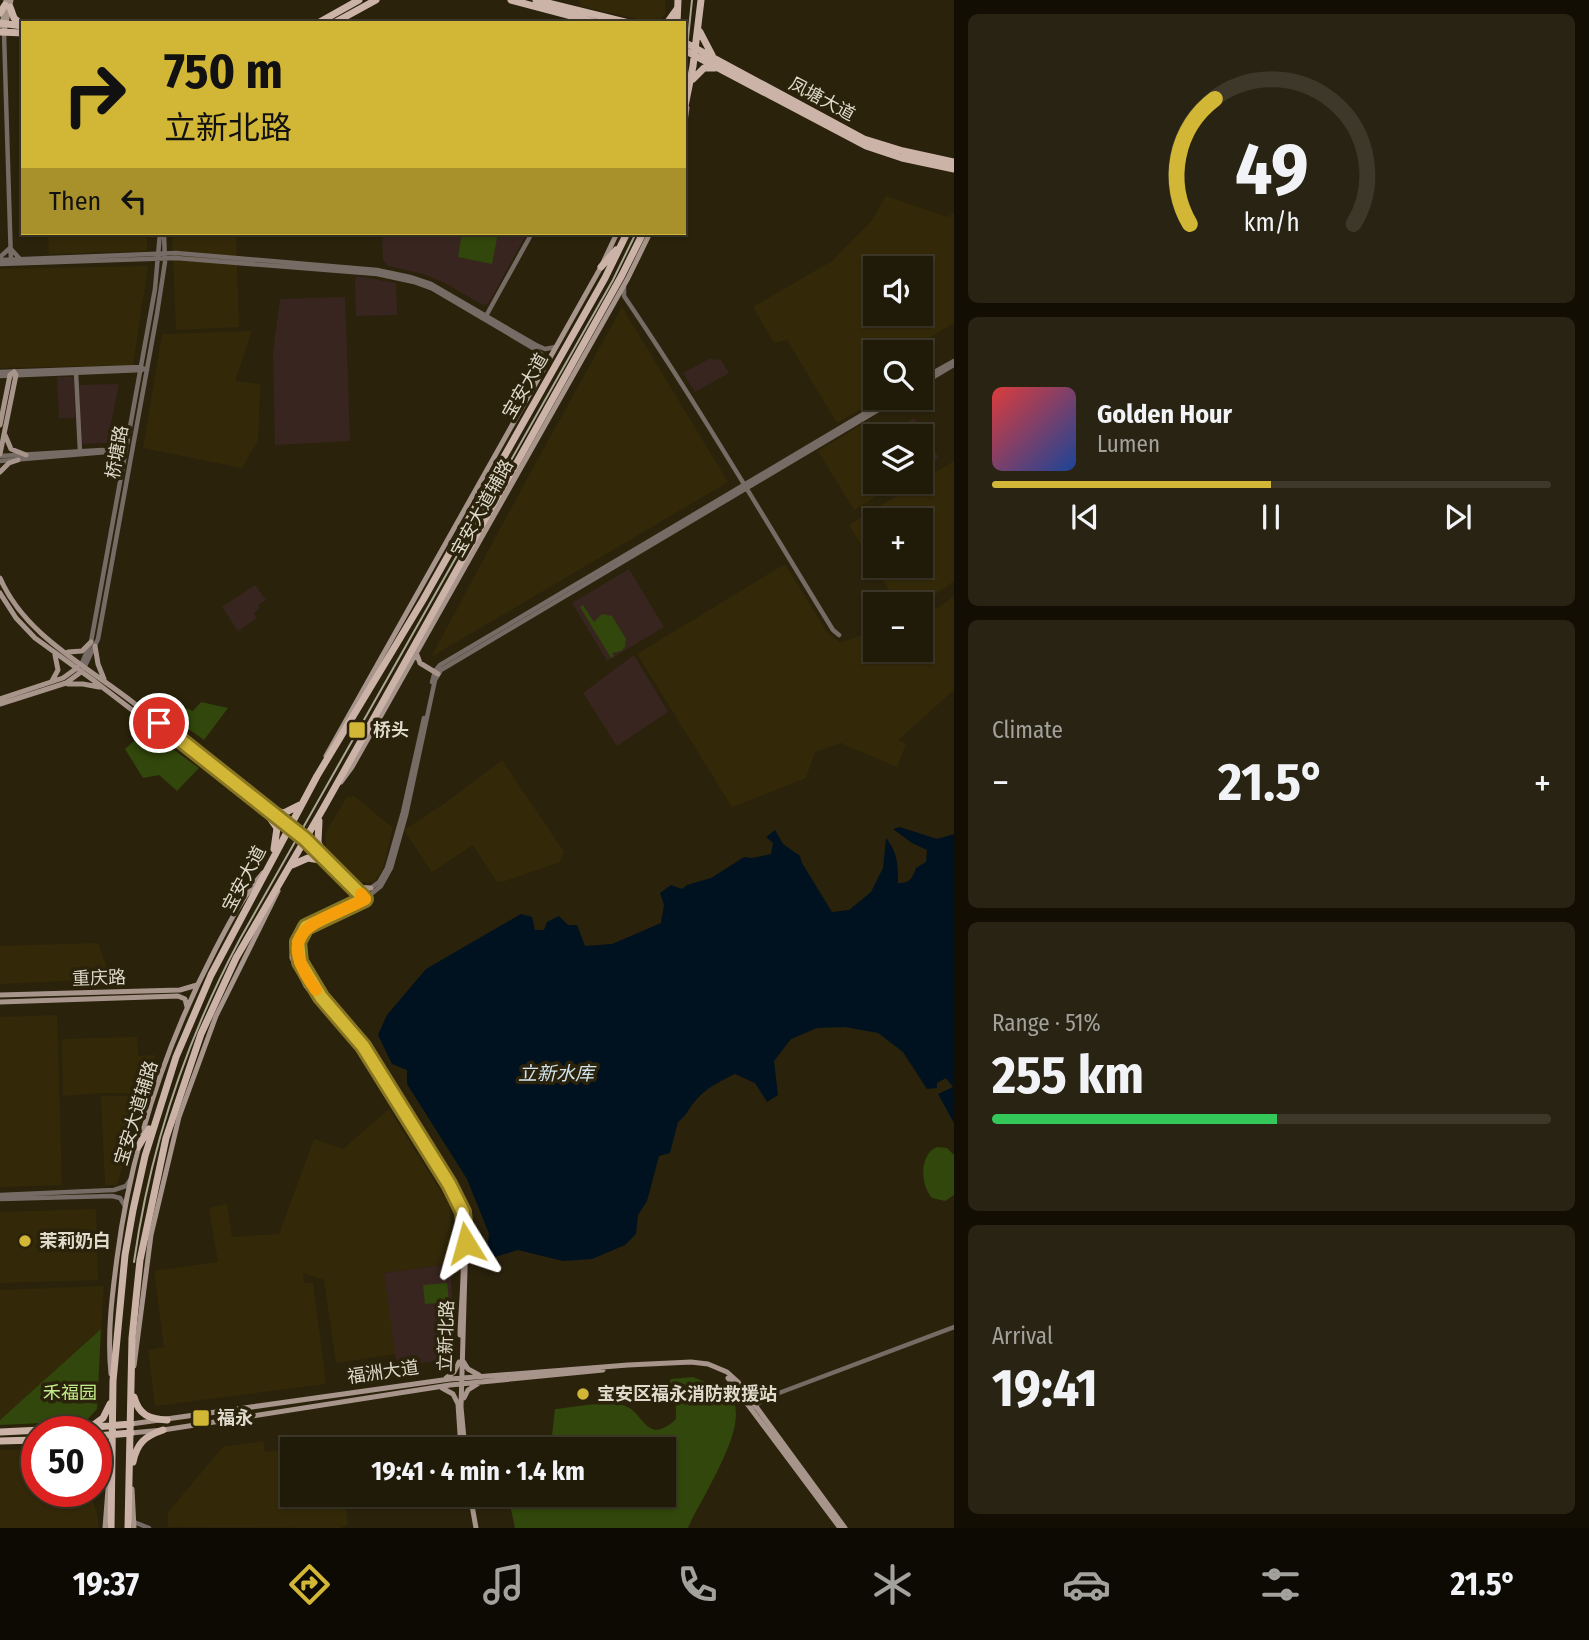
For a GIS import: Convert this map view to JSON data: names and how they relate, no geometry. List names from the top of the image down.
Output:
{
  "streets": {
    "main road": [
      "凤塘大道",
      "宝安大道",
      "宝安大道辅路",
      "重庆路",
      "立新北路",
      "福洲大道"
    ],
    "street": ["桥塘路"]
  },
  "crossings": [
    ["宝安大道", "宝安大道辅路"],
    ["宝安大道", "福洲大道"],
    ["宝安大道辅路", "重庆路"],
    ["立新北路", "福洲大道"]
  ],
  "water": ["立新水库"],
  "parks": ["禾福园"],
  "places": {
    "transit": ["桥头", "福永"],
    "other": ["茉莉奶白", "宝安区福永消防救援站"]
  },
  "page": {
    "turn": ["750 m", "立新北路"],
    "then": "Then",
    "map_buttons": ["+", "−"],
    "song": ["Golden Hour", "Lumen"],
    "tile": [
      "Climate",
      ["Range · 51%", "255 km"],
      ["Arrival", "19:41"]
    ],
    "heat": ["−", "21.5°", "+"],
    "limit": "50",
    "trip": "19:41 · 4 min · 1.4 km",
    "tabs": ["19:37", "21.5°"],
    "gauge": ["49", "km/h"]
  }
}
